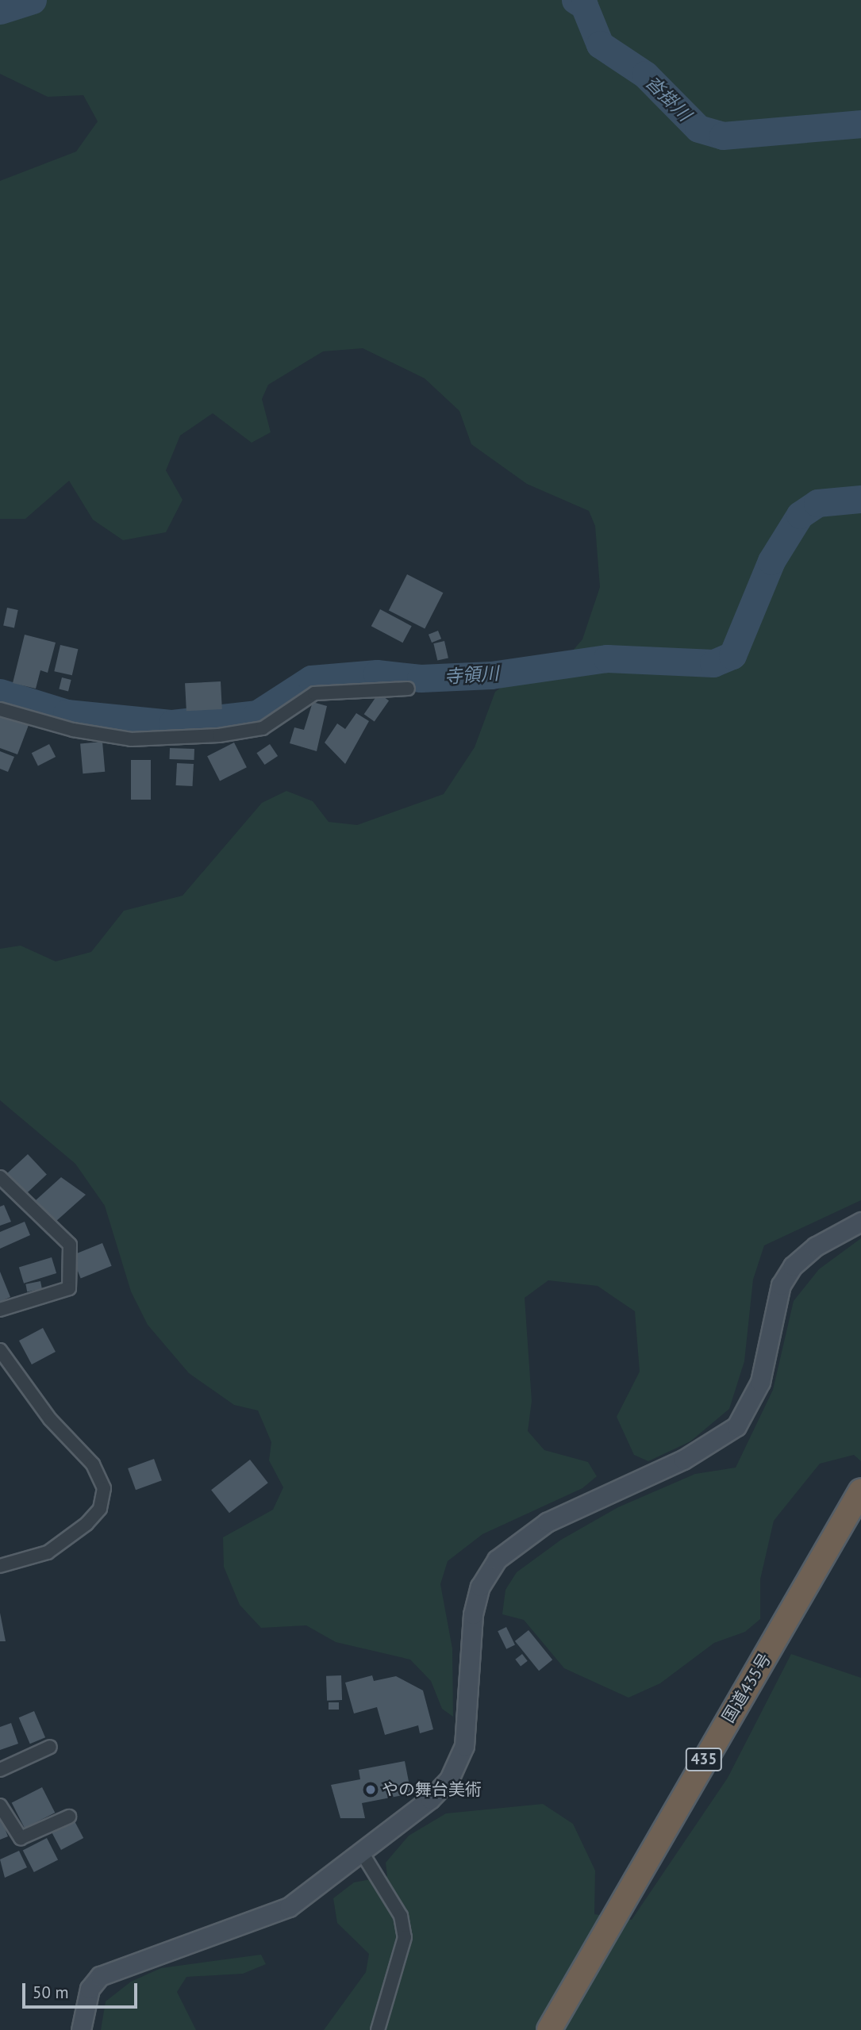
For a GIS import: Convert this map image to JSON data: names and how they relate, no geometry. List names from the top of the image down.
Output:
{
  "streets": {
    "highway": ["国道435号", "435"]
  },
  "water": ["沓掛川", "寺領川"],
  "places": ["やの舞台美術"],
  "scale_bar": "50 m"
}
